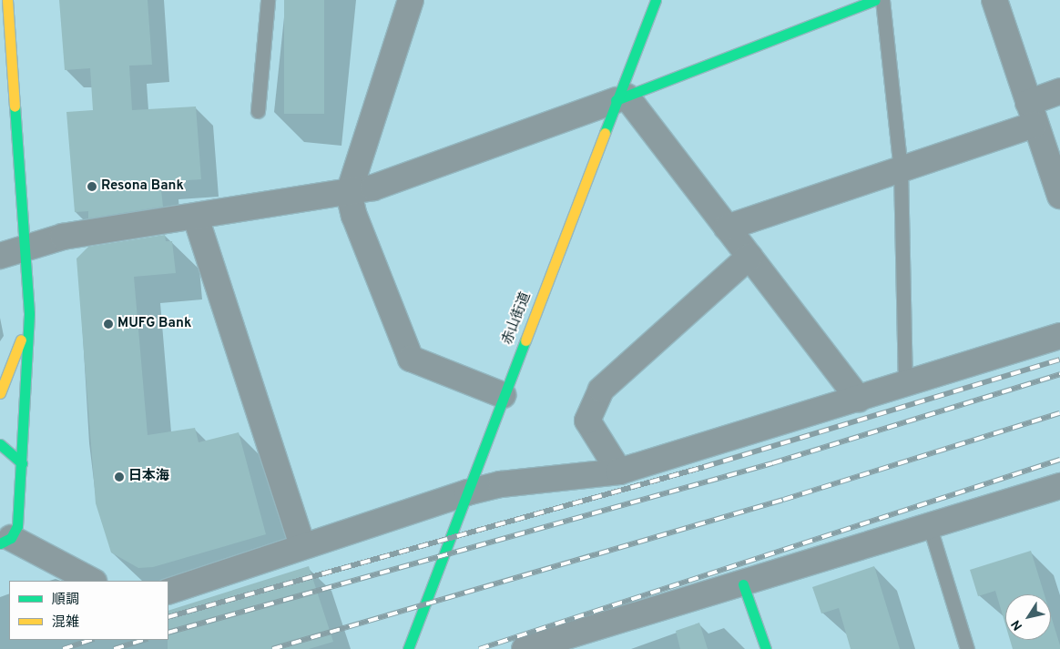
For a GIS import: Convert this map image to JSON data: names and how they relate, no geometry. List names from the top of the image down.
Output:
{
  "streets": {
    "street": ["赤山街道"]
  },
  "places": ["Resona Bank", "MUFG Bank", "日本海"],
  "legend": ["順調", "混雑"],
  "north": "bottom left"
}
